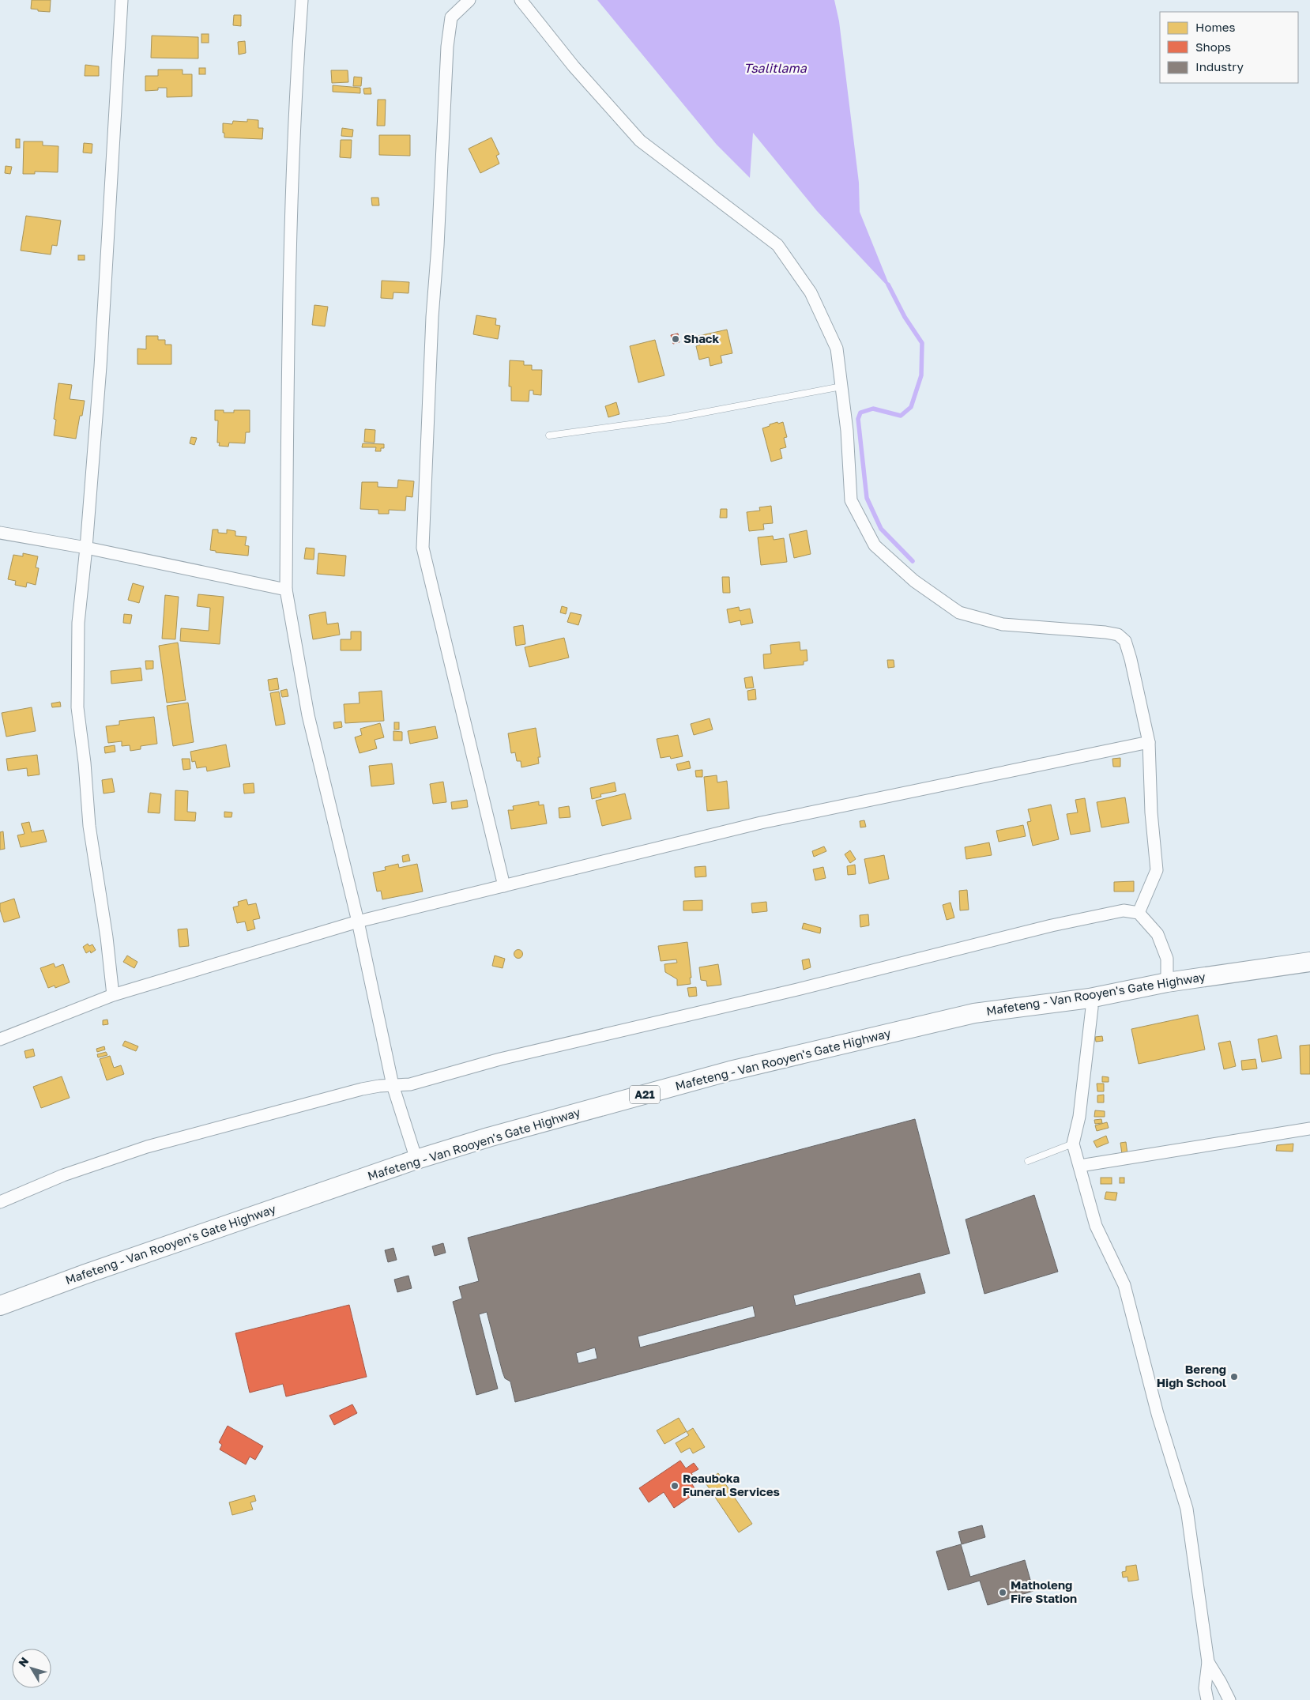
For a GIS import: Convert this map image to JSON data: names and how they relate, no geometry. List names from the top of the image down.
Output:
{
  "streets": {
    "main road": ["Mafeteng - Van Rooyen's Gate Highway", "A21"]
  },
  "water": ["Tsalitlama"],
  "places": [
    "Shack",
    "Bereng High School",
    "Reauboka Funeral Services",
    "Matholeng Fire Station"
  ],
  "legend": ["Homes", "Shops", "Industry"],
  "north": "top left"
}
